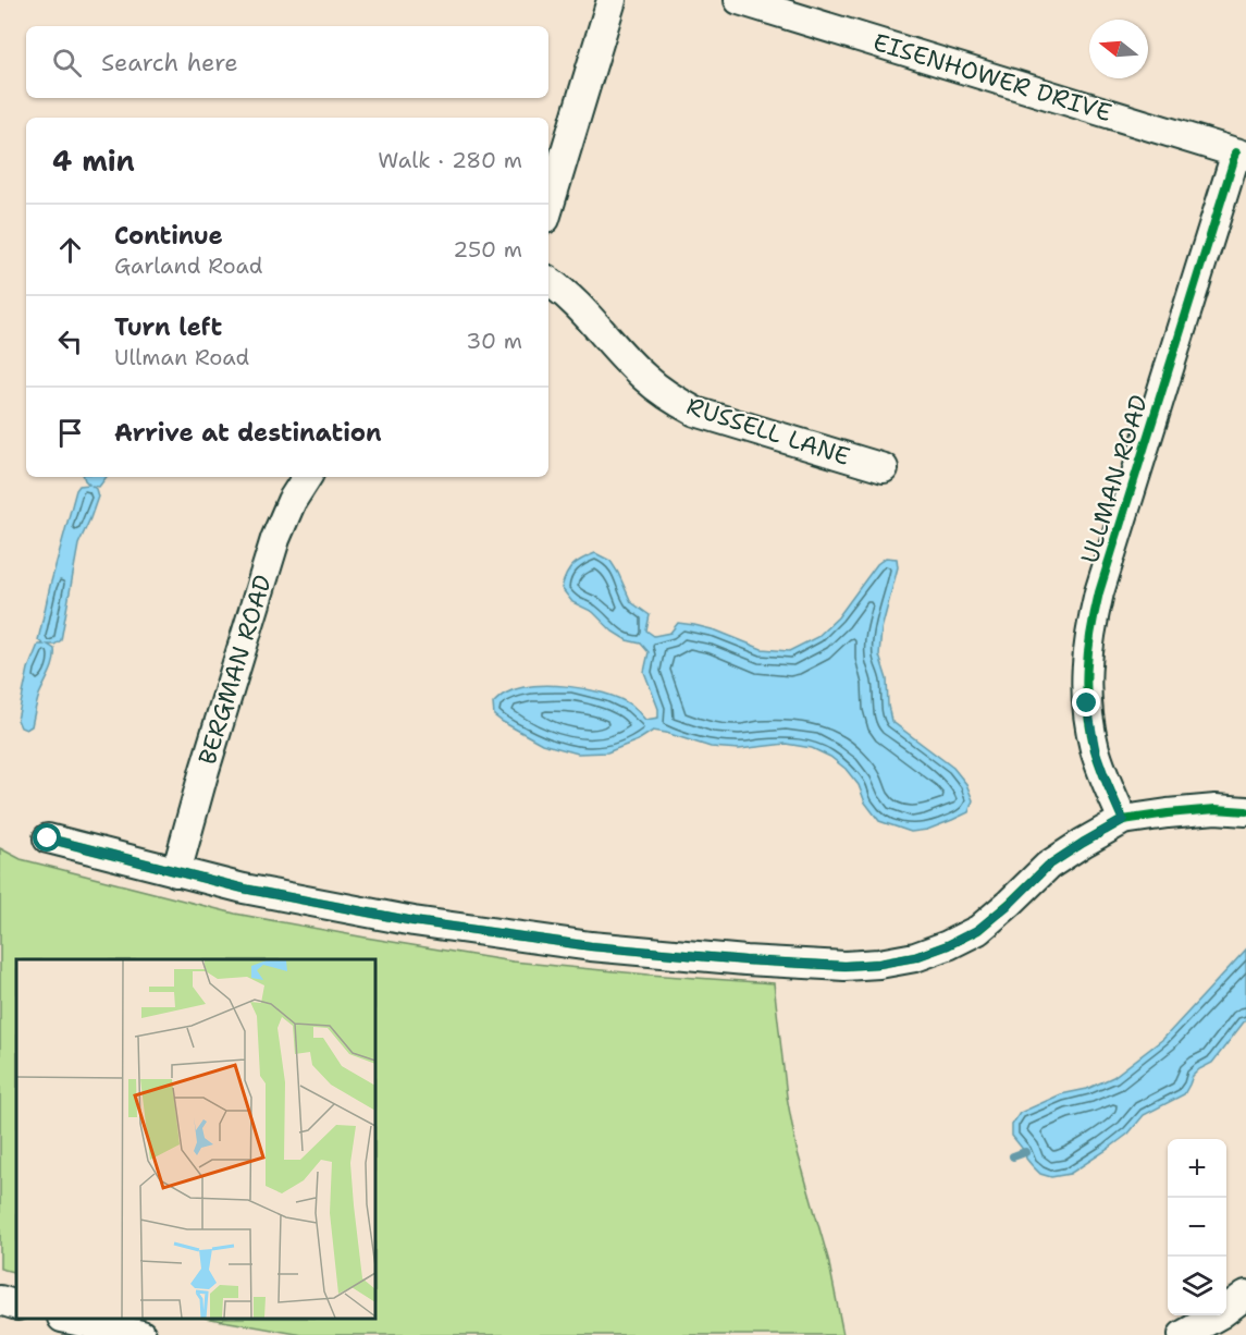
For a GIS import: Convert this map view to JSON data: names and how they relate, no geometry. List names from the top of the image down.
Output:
{
  "streets": {
    "street": [
      "EISENHOWER DRIVE",
      "RUSSELL LANE",
      "ULLMAN ROAD",
      "BERGMAN ROAD"
    ]
  },
  "crossings": [
    ["EISENHOWER DRIVE", "ULLMAN ROAD"]
  ],
  "north": "left",
  "page": {
    "search": "Search here",
    "heading": ["4 min", "Walk · 280 m"],
    "list": [
      ["Continue", "Garland Road", "250 m"],
      ["Turn left", "Ullman Road", "30 m"],
      "Arrive at destination"
    ],
    "map_buttons": ["+", "−"]
  }
}
